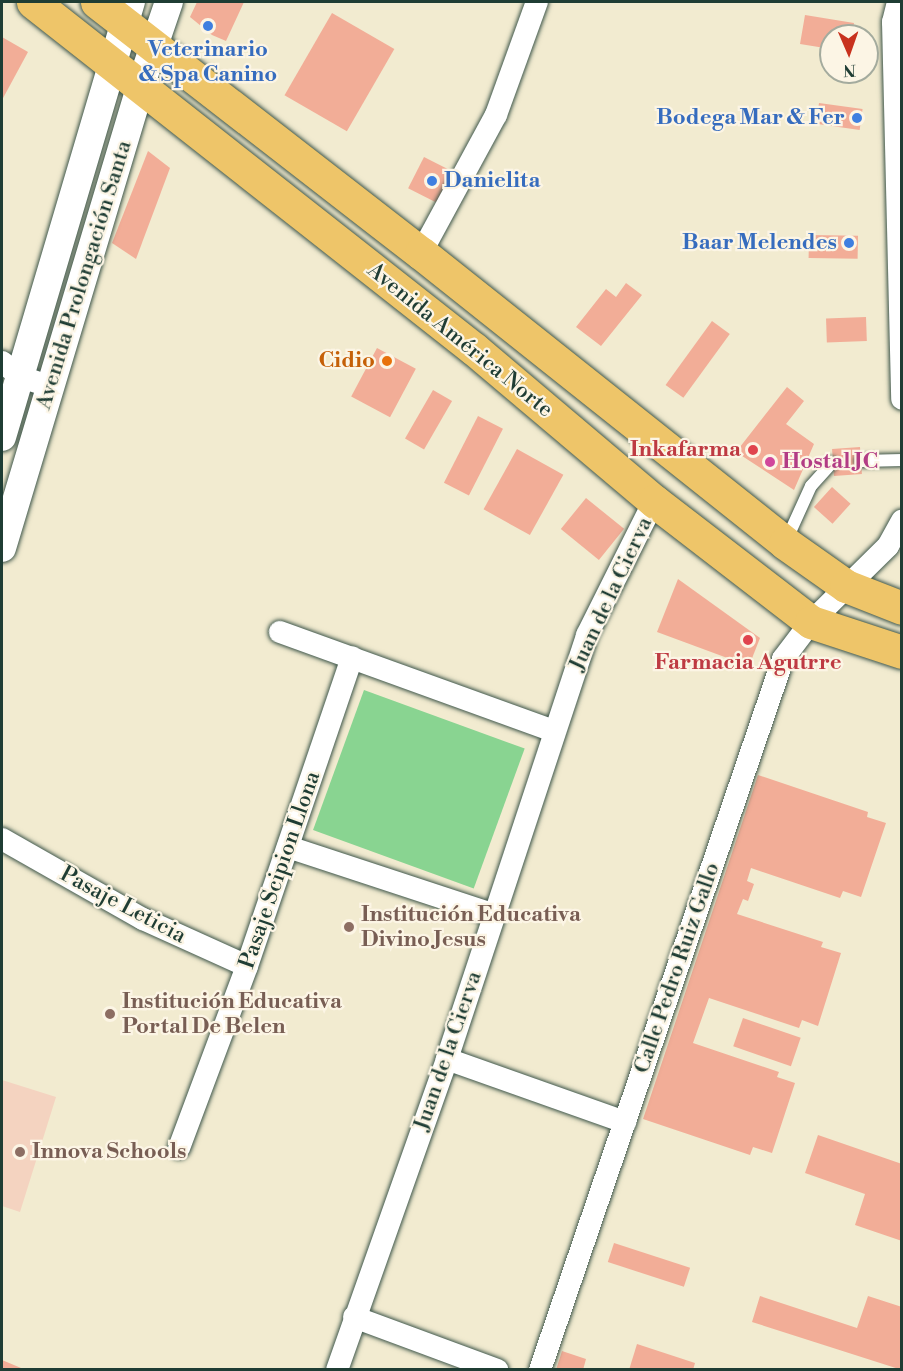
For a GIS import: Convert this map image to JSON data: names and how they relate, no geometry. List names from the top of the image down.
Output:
{
  "streets": {
    "main road": ["Avenida América Norte"],
    "street": [
      "Avenida Prolongación Santa",
      "Juan de la Cierva",
      "Pasaje Scipion Llona",
      "Pasaje Leticia",
      "Calle Pedro Ruiz Gallo"
    ]
  },
  "crossings": [
    ["Avenida Prolongación Santa", "Avenida América Norte"],
    ["Avenida América Norte", "Juan de la Cierva"],
    ["Avenida América Norte", "Calle Pedro Ruiz Gallo"],
    ["Pasaje Scipion Llona", "Pasaje Leticia"]
  ],
  "places": [
    "Veterinario & Spa Canino",
    "Bodega Mar & Fer",
    "Danielita",
    "Baar Melendes",
    "Cidio",
    "Inkafarma",
    "Hostal JC",
    "Farmacia Agutrre",
    "Institución Educativa Divino Jesus",
    "Institución Educativa Portal De Belen",
    "Innova Schools"
  ],
  "north": "bottom"
}
